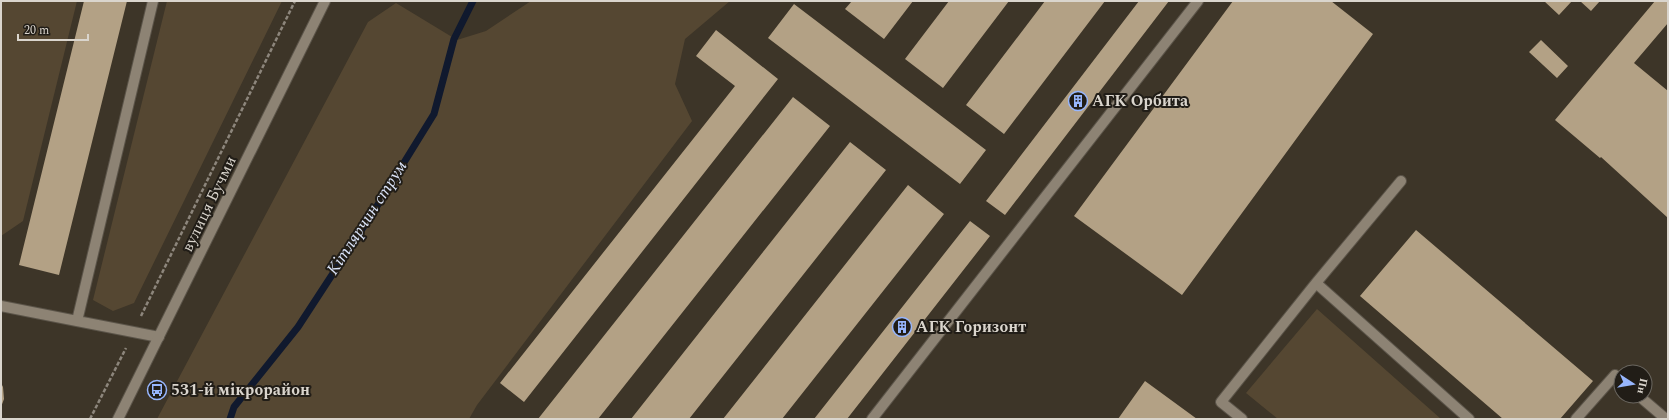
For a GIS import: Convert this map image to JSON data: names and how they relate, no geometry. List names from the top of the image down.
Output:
{
  "streets": {
    "street": ["вулиця Бучми"]
  },
  "water": ["Кітлярчин струм"],
  "places": {
    "building": ["АГК Орбита", "АГК Горизонт"],
    "bus stop": ["531-й мікрорайон"]
  },
  "scale_bar": "20 m",
  "north": "right"
}
